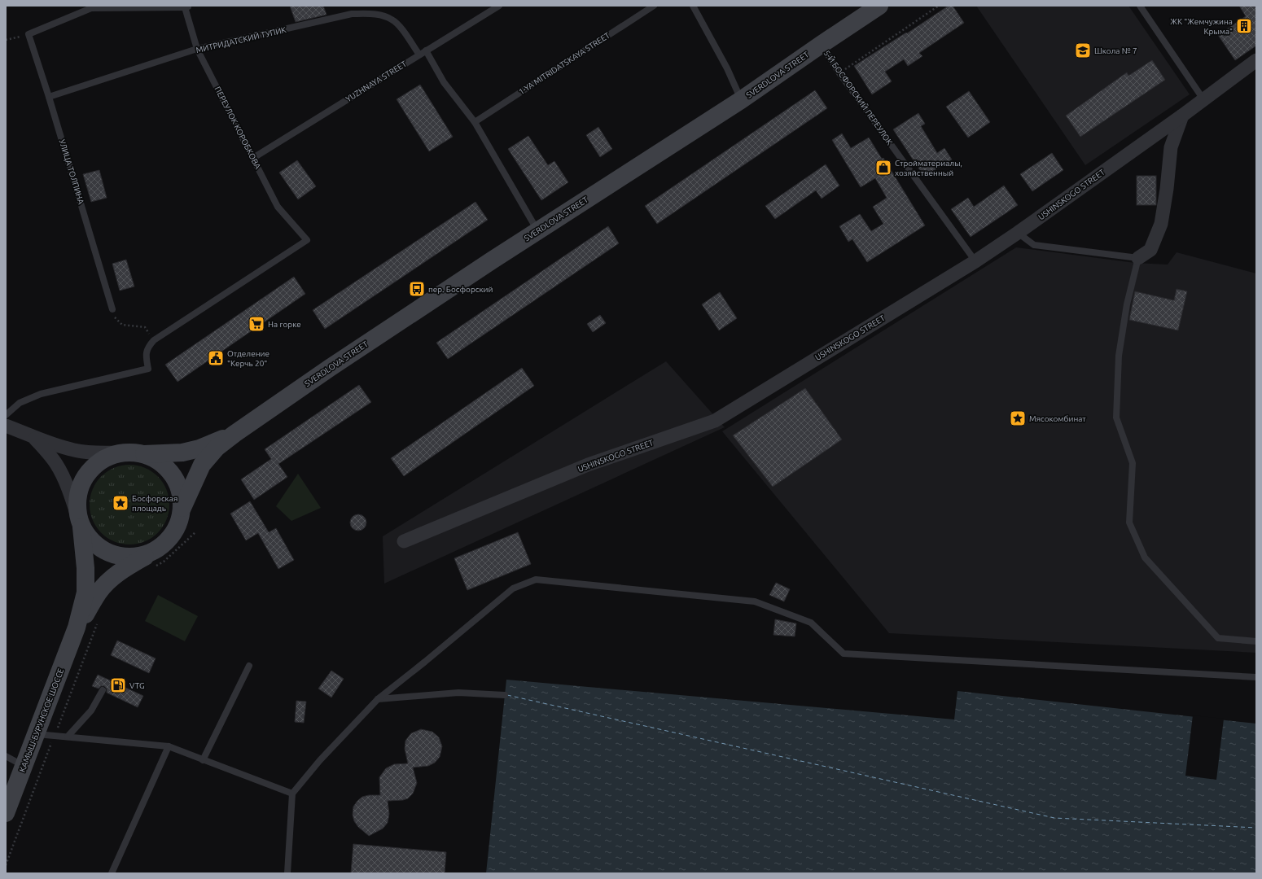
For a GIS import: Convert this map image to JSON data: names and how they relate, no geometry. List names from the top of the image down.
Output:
{
  "streets": {
    "main road": ["SVERDLOVA STREET", "КАМЫШ-БУРУНСКОЕ ШОССЕ"],
    "street": ["USHINSKOGO STREET"],
    "lane": [
      "МИТРИДАТСКИЙ ТУПИК",
      "1-YA MITRIDATSKAYA STREET",
      "YUZHNAYA STREET",
      "5-Й БОСФОРСКИЙ ПЕРЕУЛОК",
      "ПЕРЕУЛОК КОРОБКОВА",
      "УЛИЦА ТОЛПИНА"
    ]
  },
  "crossings": [
    ["МИТРИДАТСКИЙ ТУПИК", "YUZHNAYA STREET"],
    ["МИТРИДАТСКИЙ ТУПИК", "ПЕРЕУЛОК КОРОБКОВА"],
    ["МИТРИДАТСКИЙ ТУПИК", "УЛИЦА ТОЛПИНА"],
    ["SVERDLOVA STREET", "5-Й БОСФОРСКИЙ ПЕРЕУЛОК"],
    ["YUZHNAYA STREET", "ПЕРЕУЛОК КОРОБКОВА"],
    ["5-Й БОСФОРСКИЙ ПЕРЕУЛОК", "USHINSKOGO STREET"]
  ],
  "places": {
    "building": ["ЖК \"Жемчужина Крыма\""],
    "school or university": ["Школа № 7"],
    "shop": ["Стройматериалы, хозяйственный"],
    "bus stop": ["пер. Босфорский"],
    "supermarket": ["На горке"],
    "public building": ["Отделение \"Керчь 20\""],
    "place": ["Мясокомбинат", "Босфорская площадь"],
    "fuel station": ["VTG"]
  }
}
